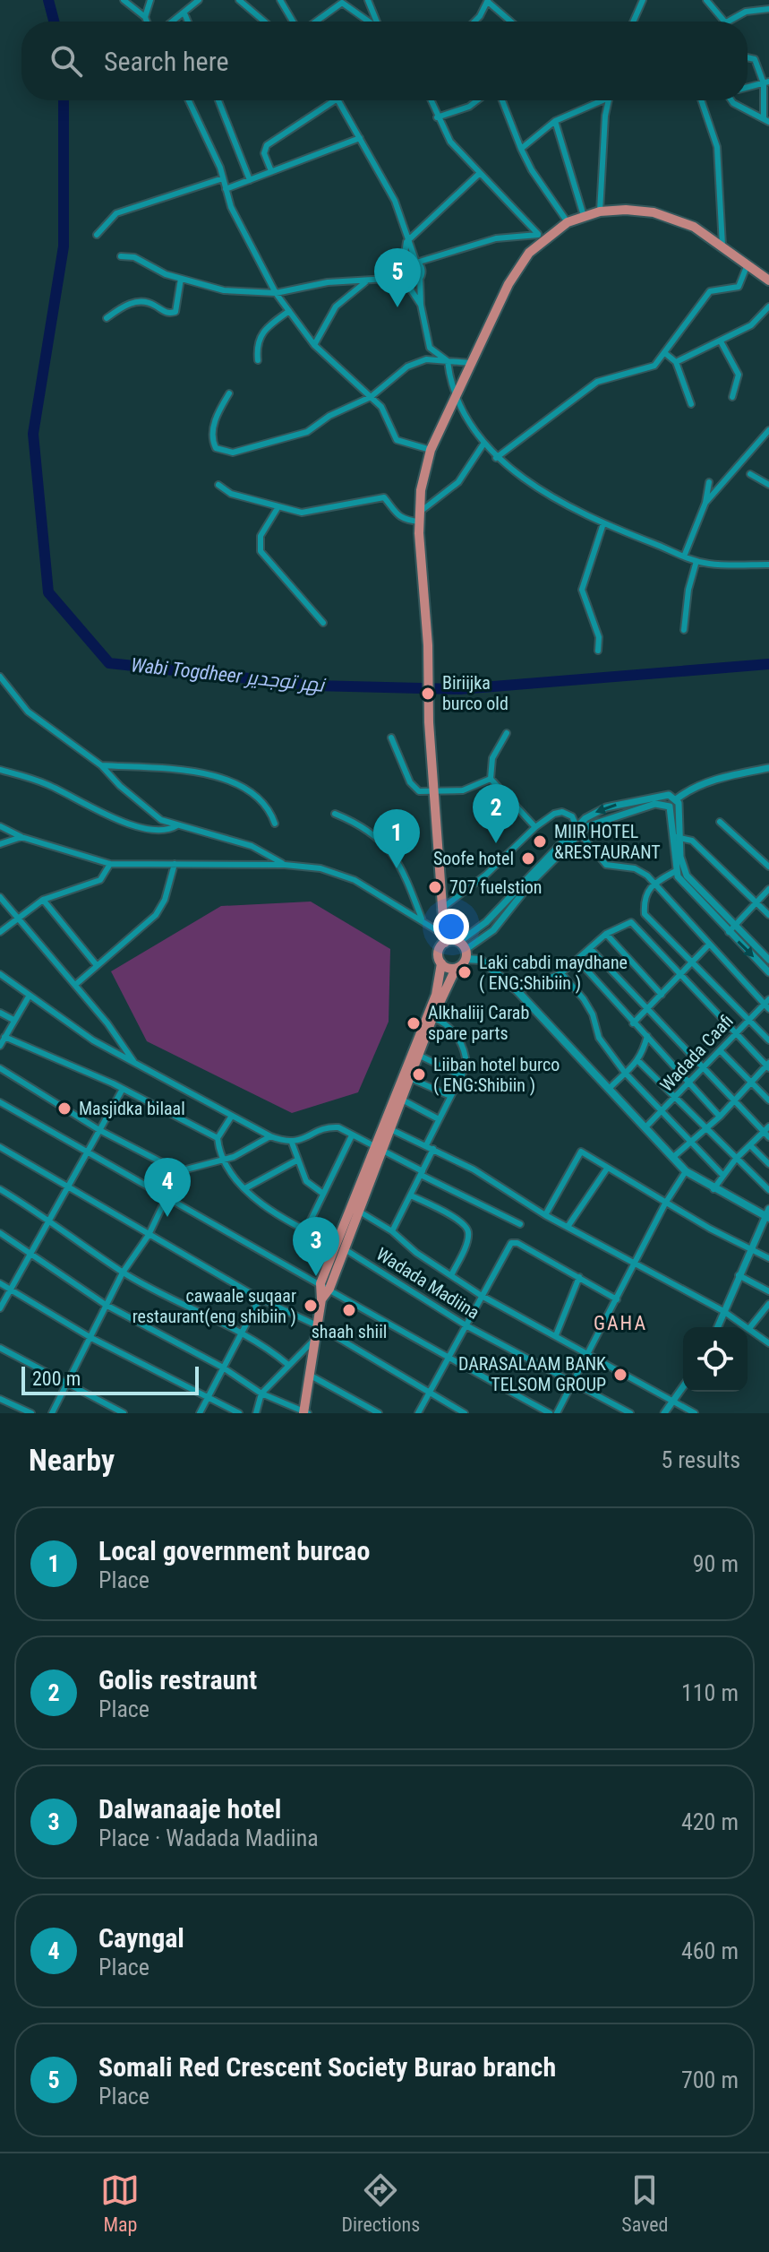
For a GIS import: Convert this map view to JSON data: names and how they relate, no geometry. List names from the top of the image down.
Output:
{
  "streets": {
    "street": ["Wadada Caafi", "Wadada Madiina"]
  },
  "districts": ["GAHA"],
  "water": ["Wabi Togdheer نهر توجدير"],
  "places": [
    "Biriijka burco old",
    "MIIR HOTEL &RESTAURANT",
    "Soofe hotel",
    "707 fuelstion",
    "Laki cabdi maydhane ( ENG:Shibiin )",
    "Alkhaliij Carab spare parts",
    "Liiban hotel burco ( ENG:Shibiin )",
    "Masjidka bilaal",
    "cawaale suqaar restaurant(eng shibiin )",
    "shaah shiil",
    "DARASALAAM BANK TELSOM GROUP"
  ],
  "scale_bar": "200 m",
  "page": {
    "search": "Search here",
    "pins": [
      "5",
      "2",
      "1",
      "4",
      "3"
    ],
    "scale": "200 m",
    "heading": ["Nearby", "5 results"],
    "list": [
      {
        "mark": "1",
        "name": "Local government burcao",
        "note": "Place",
        "value": "90 m"
      },
      {
        "mark": "2",
        "name": "Golis restraunt",
        "note": "Place",
        "value": "110 m"
      },
      {
        "mark": "3",
        "name": "Dalwanaaje hotel",
        "note": "Place · Wadada Madiina",
        "value": "420 m"
      },
      {
        "mark": "4",
        "name": "Cayngal",
        "note": "Place",
        "value": "460 m"
      },
      {
        "mark": "5",
        "name": "Somali Red Crescent Society Burao branch",
        "note": "Place",
        "value": "700 m"
      }
    ],
    "nav": ["Map", "Directions", "Saved"]
  }
}
